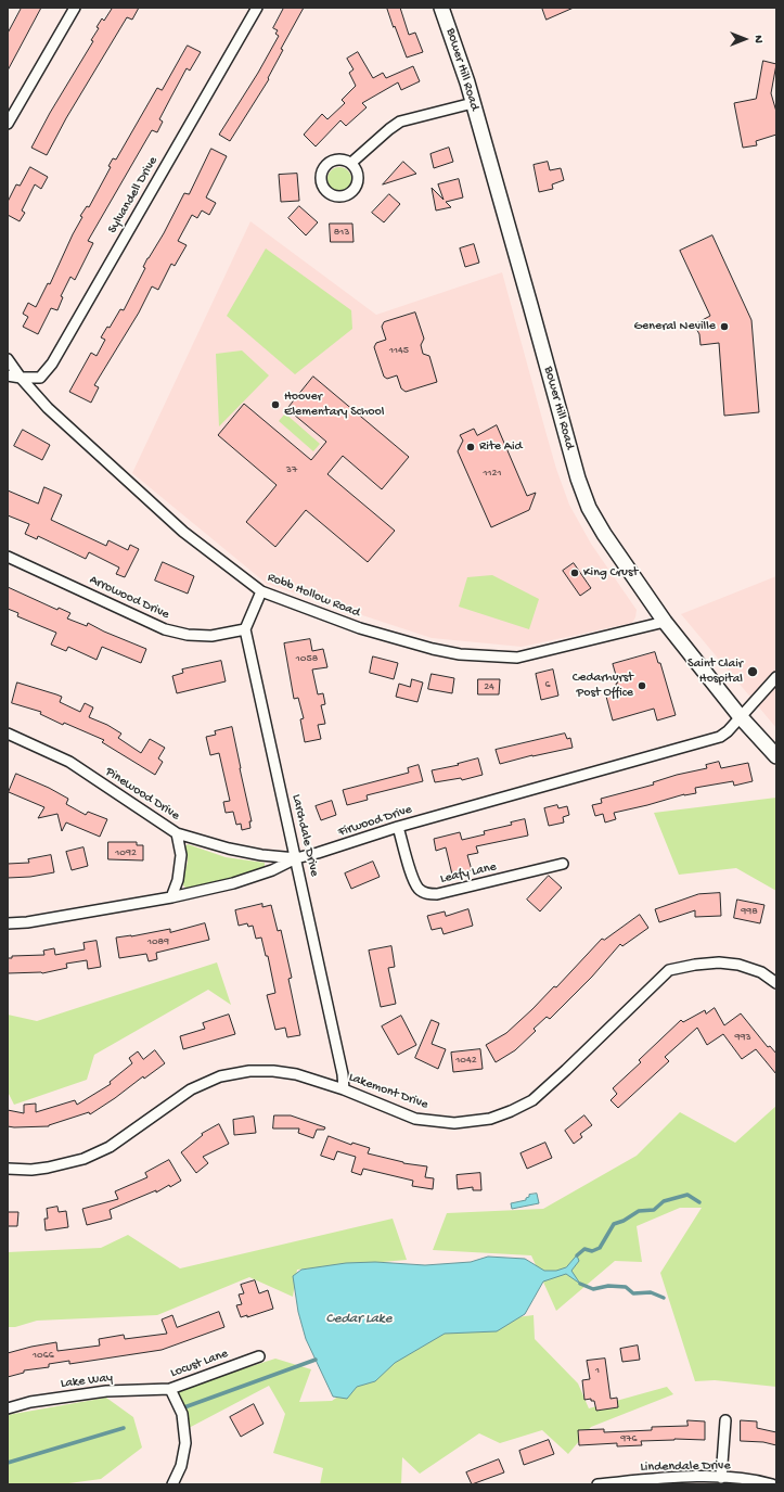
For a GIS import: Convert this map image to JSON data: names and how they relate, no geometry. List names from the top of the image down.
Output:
{
  "streets": {
    "main road": ["Bower Hill Road"],
    "street": [
      "Sylvandell Drive",
      "Robb Hollow Road",
      "Arrowood Drive",
      "Pinewood Drive",
      "Firwood Drive",
      "Larchdale Drive",
      "Leafy Lane",
      "Lakemont Drive",
      "Locust Lane",
      "Lake Way",
      "Lindendale Drive"
    ]
  },
  "crossings": [
    ["Bower Hill Road", "Robb Hollow Road"],
    ["Bower Hill Road", "Firwood Drive"],
    ["Sylvandell Drive", "Robb Hollow Road"],
    ["Arrowood Drive", "Larchdale Drive"],
    ["Pinewood Drive", "Firwood Drive"],
    ["Pinewood Drive", "Larchdale Drive"],
    ["Firwood Drive", "Larchdale Drive"],
    ["Firwood Drive", "Leafy Lane"],
    ["Larchdale Drive", "Lakemont Drive"],
    ["Locust Lane", "Lake Way"]
  ],
  "water": ["Cedar Lake"],
  "places": [
    "General Neville",
    "Hoover Elementary School",
    "Rite Aid",
    "King Crust",
    "Saint Clair Hospital",
    "Cedarhurst Post Office"
  ],
  "house_numbers": [
    "813",
    "1145",
    "37",
    "1121",
    "1058",
    "6",
    "24",
    "1092",
    "998",
    "1089",
    "993",
    "1042",
    "1066",
    "1",
    "976"
  ],
  "north": "right"
}
